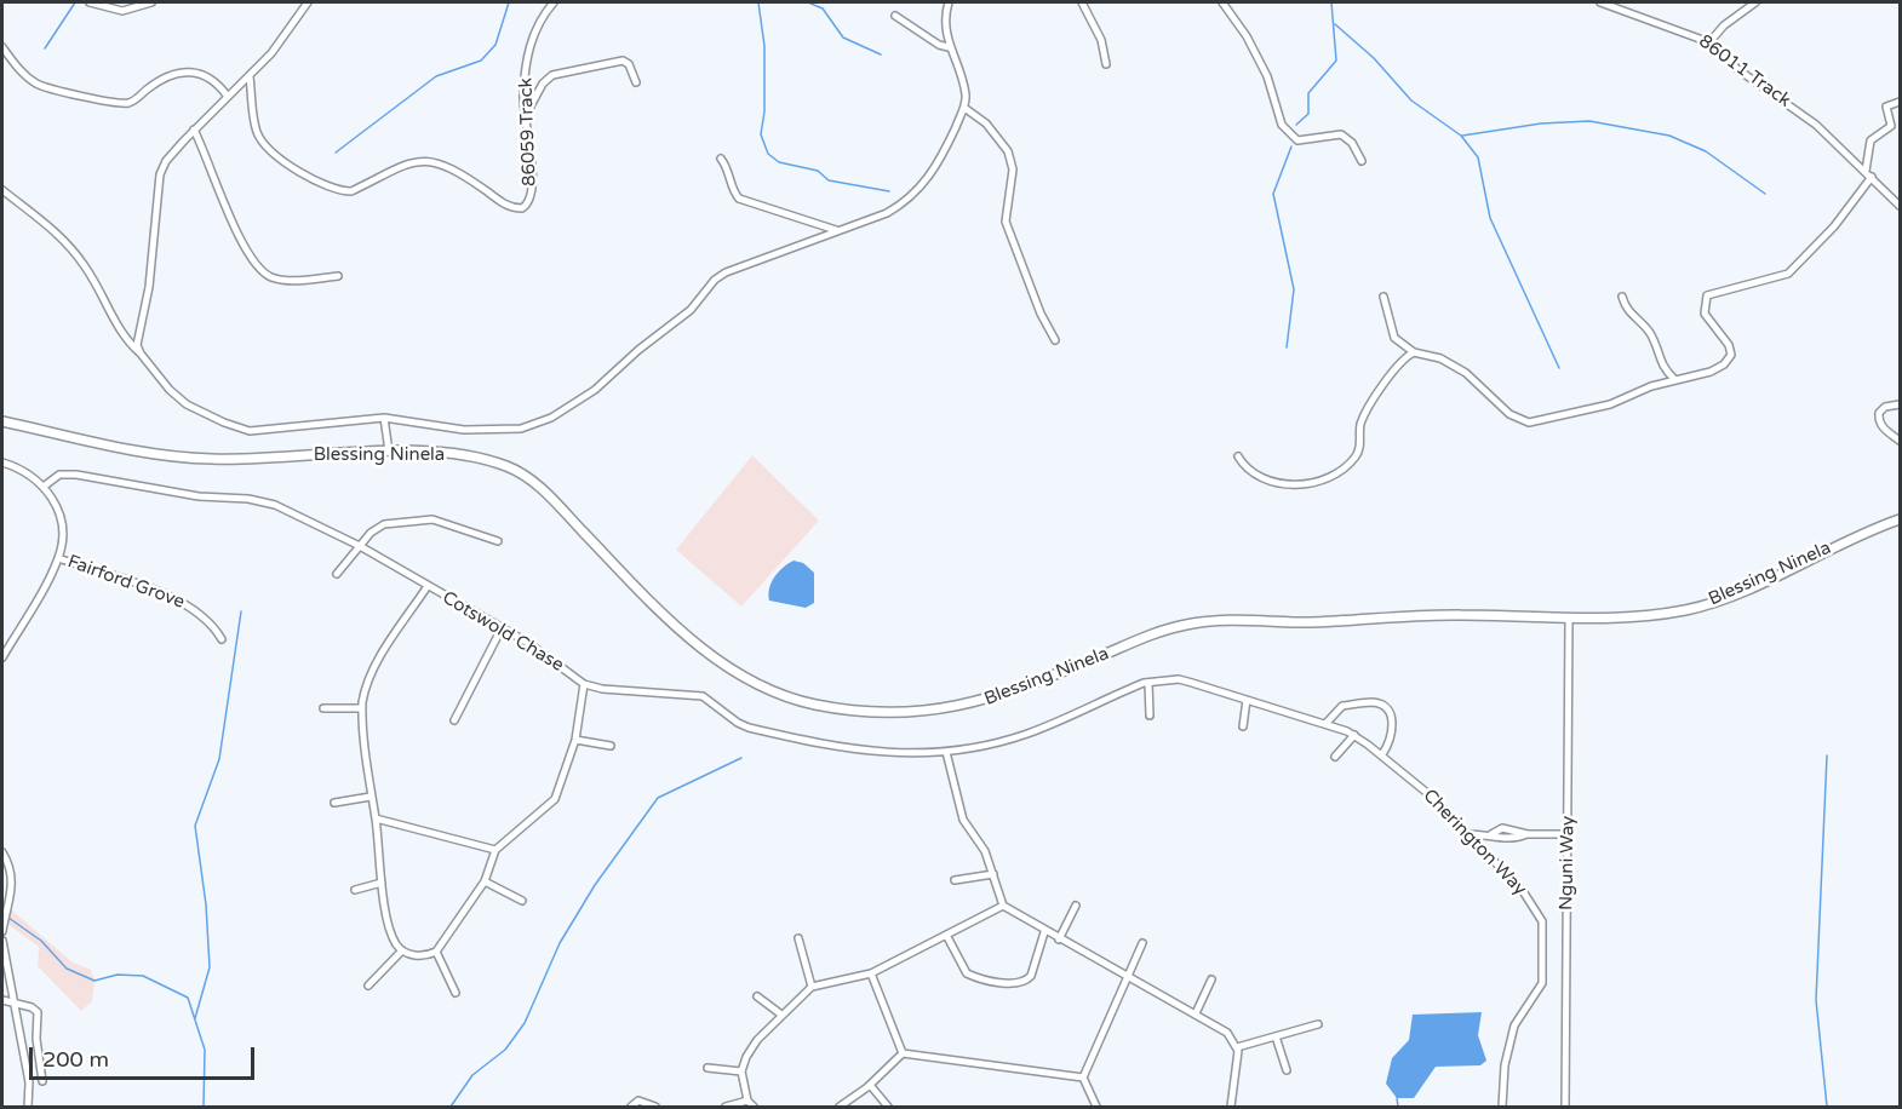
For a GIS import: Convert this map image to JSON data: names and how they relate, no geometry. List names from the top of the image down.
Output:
{
  "streets": {
    "street": [
      "86011 Track",
      "86059 Track",
      "Blessing Ninela",
      "Fairford Grove",
      "Cotswold Chase",
      "Cherington Way",
      "Nguni Way"
    ]
  },
  "crossings": [
    ["Blessing Ninela", "Nguni Way"],
    ["Cotswold Chase", "Cherington Way"]
  ],
  "scale_bar": "200 m"
}
